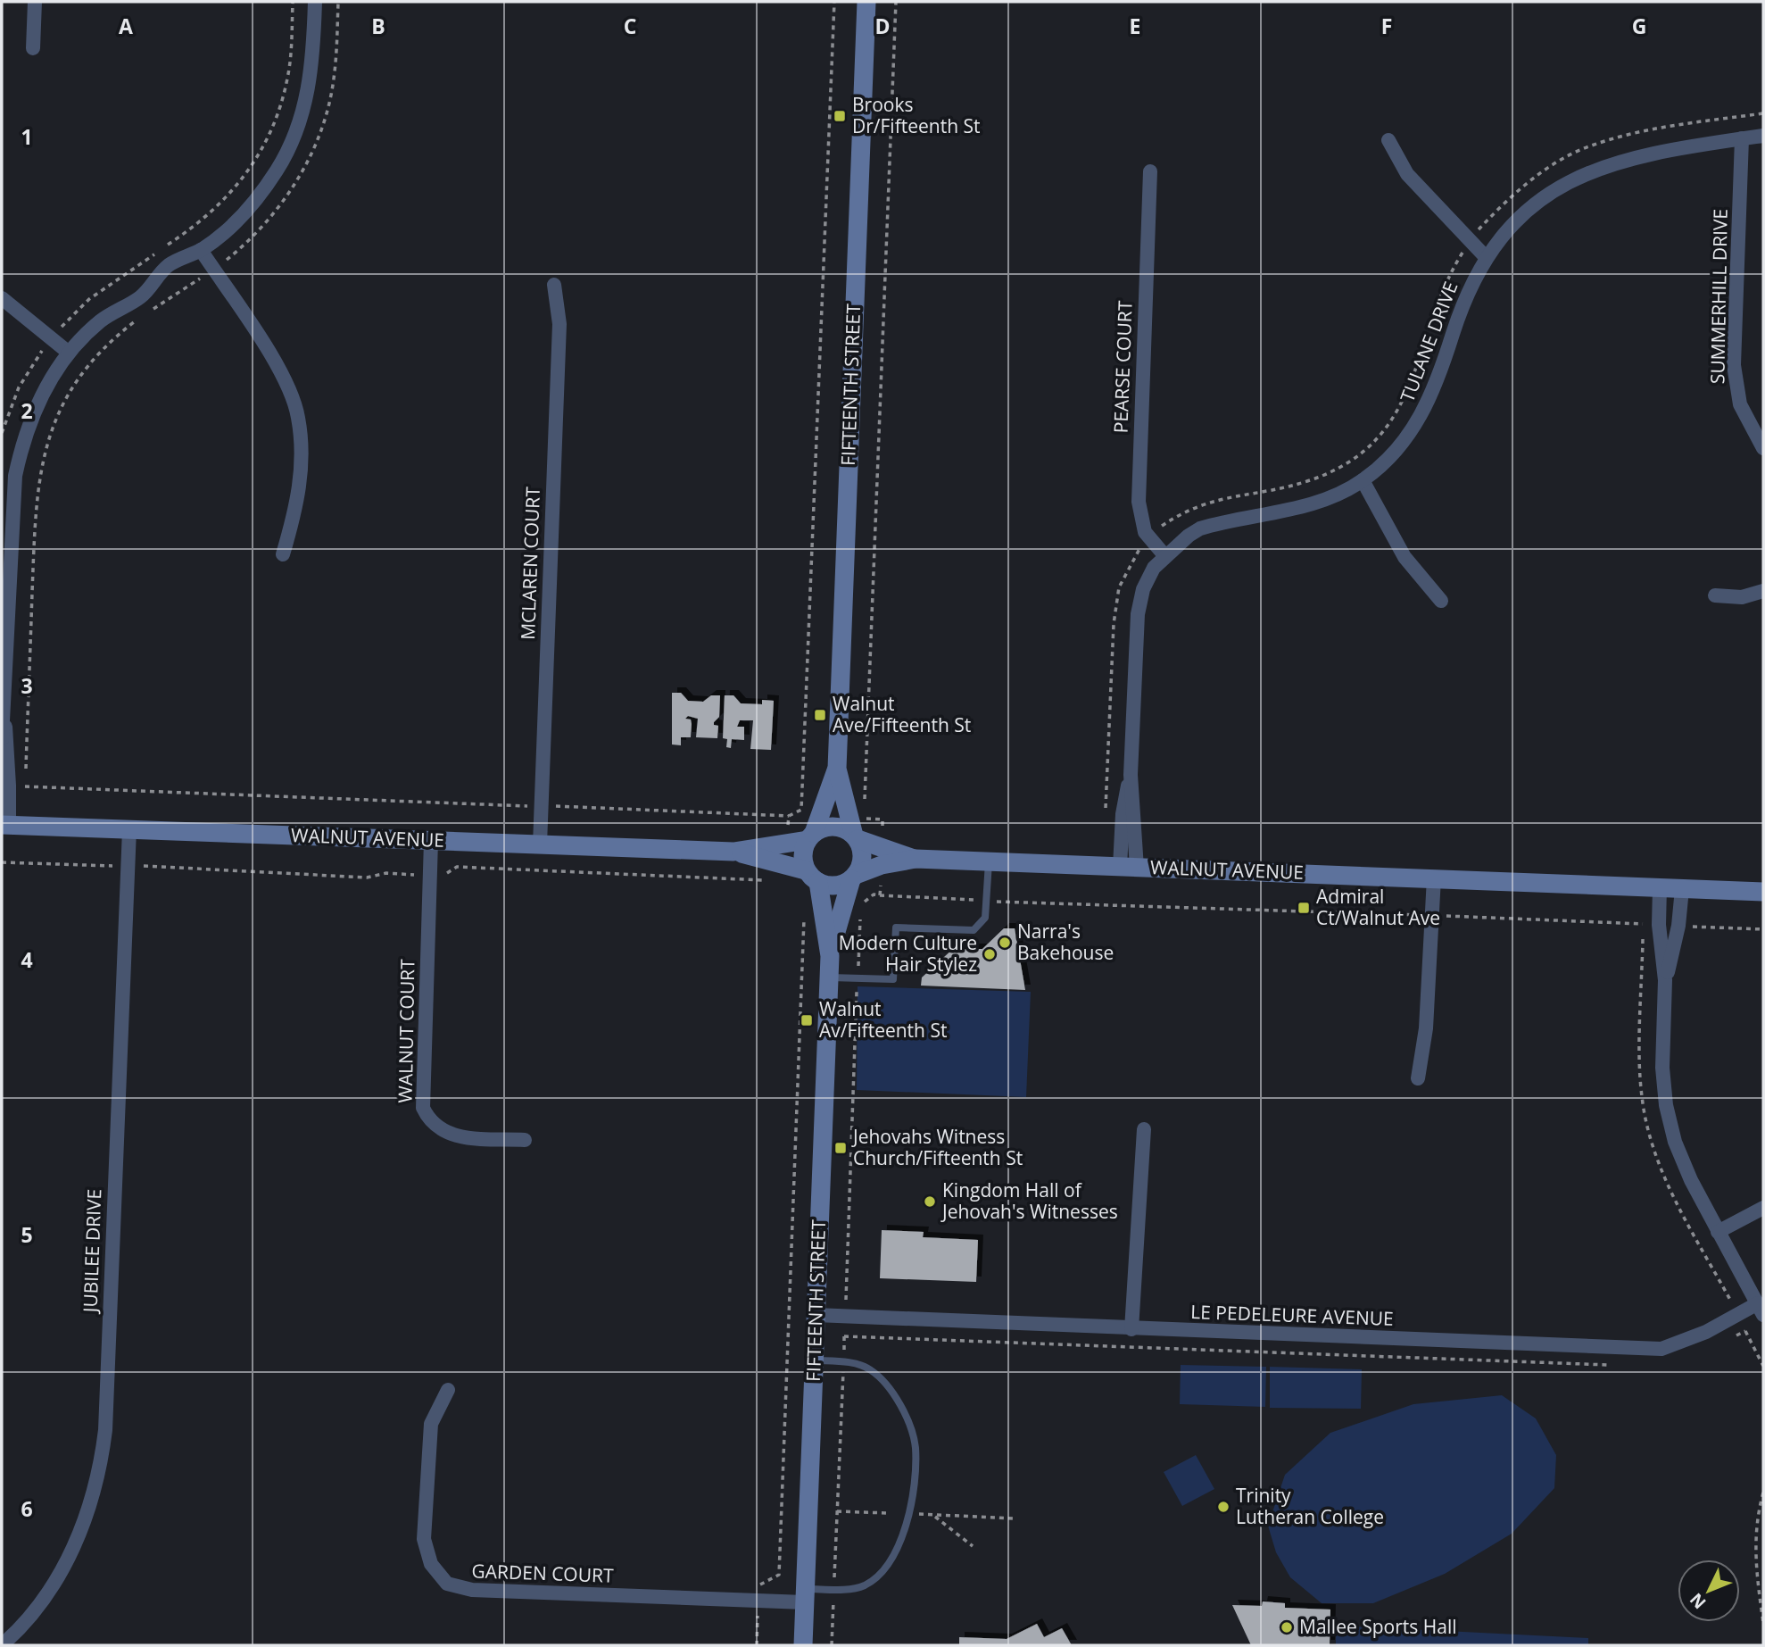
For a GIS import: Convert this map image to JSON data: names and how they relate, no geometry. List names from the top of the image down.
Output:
{
  "streets": {
    "street": [
      "SUMMERHILL DRIVE",
      "TULANE DRIVE",
      "PEARSE COURT",
      "FIFTEENTH STREET",
      "MCLAREN COURT",
      "WALNUT AVENUE",
      "WALNUT COURT",
      "JUBILEE DRIVE",
      "LE PEDELEURE AVENUE",
      "GARDEN COURT"
    ]
  },
  "crossings": [
    ["SUMMERHILL DRIVE", "TULANE DRIVE"],
    ["TULANE DRIVE", "PEARSE COURT"],
    ["TULANE DRIVE", "WALNUT AVENUE"],
    ["FIFTEENTH STREET", "WALNUT AVENUE"],
    ["FIFTEENTH STREET", "LE PEDELEURE AVENUE"],
    ["FIFTEENTH STREET", "GARDEN COURT"],
    ["MCLAREN COURT", "WALNUT AVENUE"],
    ["WALNUT AVENUE", "WALNUT COURT"],
    ["WALNUT AVENUE", "JUBILEE DRIVE"]
  ],
  "places": {
    "transit": [
      "Brooks Dr/Fifteenth St",
      "Walnut Ave/Fifteenth St",
      "Admiral Ct/Walnut Ave",
      "Walnut Av/Fifteenth St",
      "Jehovahs Witness Church/Fifteenth St"
    ],
    "other": [
      "Narra's Bakehouse",
      "Modern Culture Hair Stylez",
      "Kingdom Hall of Jehovah's Witnesses",
      "Trinity Lutheran College",
      "Mallee Sports Hall"
    ]
  },
  "north": "bottom left",
  "grid": {
    "columns": [
      "A",
      "B",
      "C",
      "D",
      "E",
      "F",
      "G"
    ],
    "rows": [
      "1",
      "2",
      "3",
      "4",
      "5",
      "6"
    ]
  }
}
